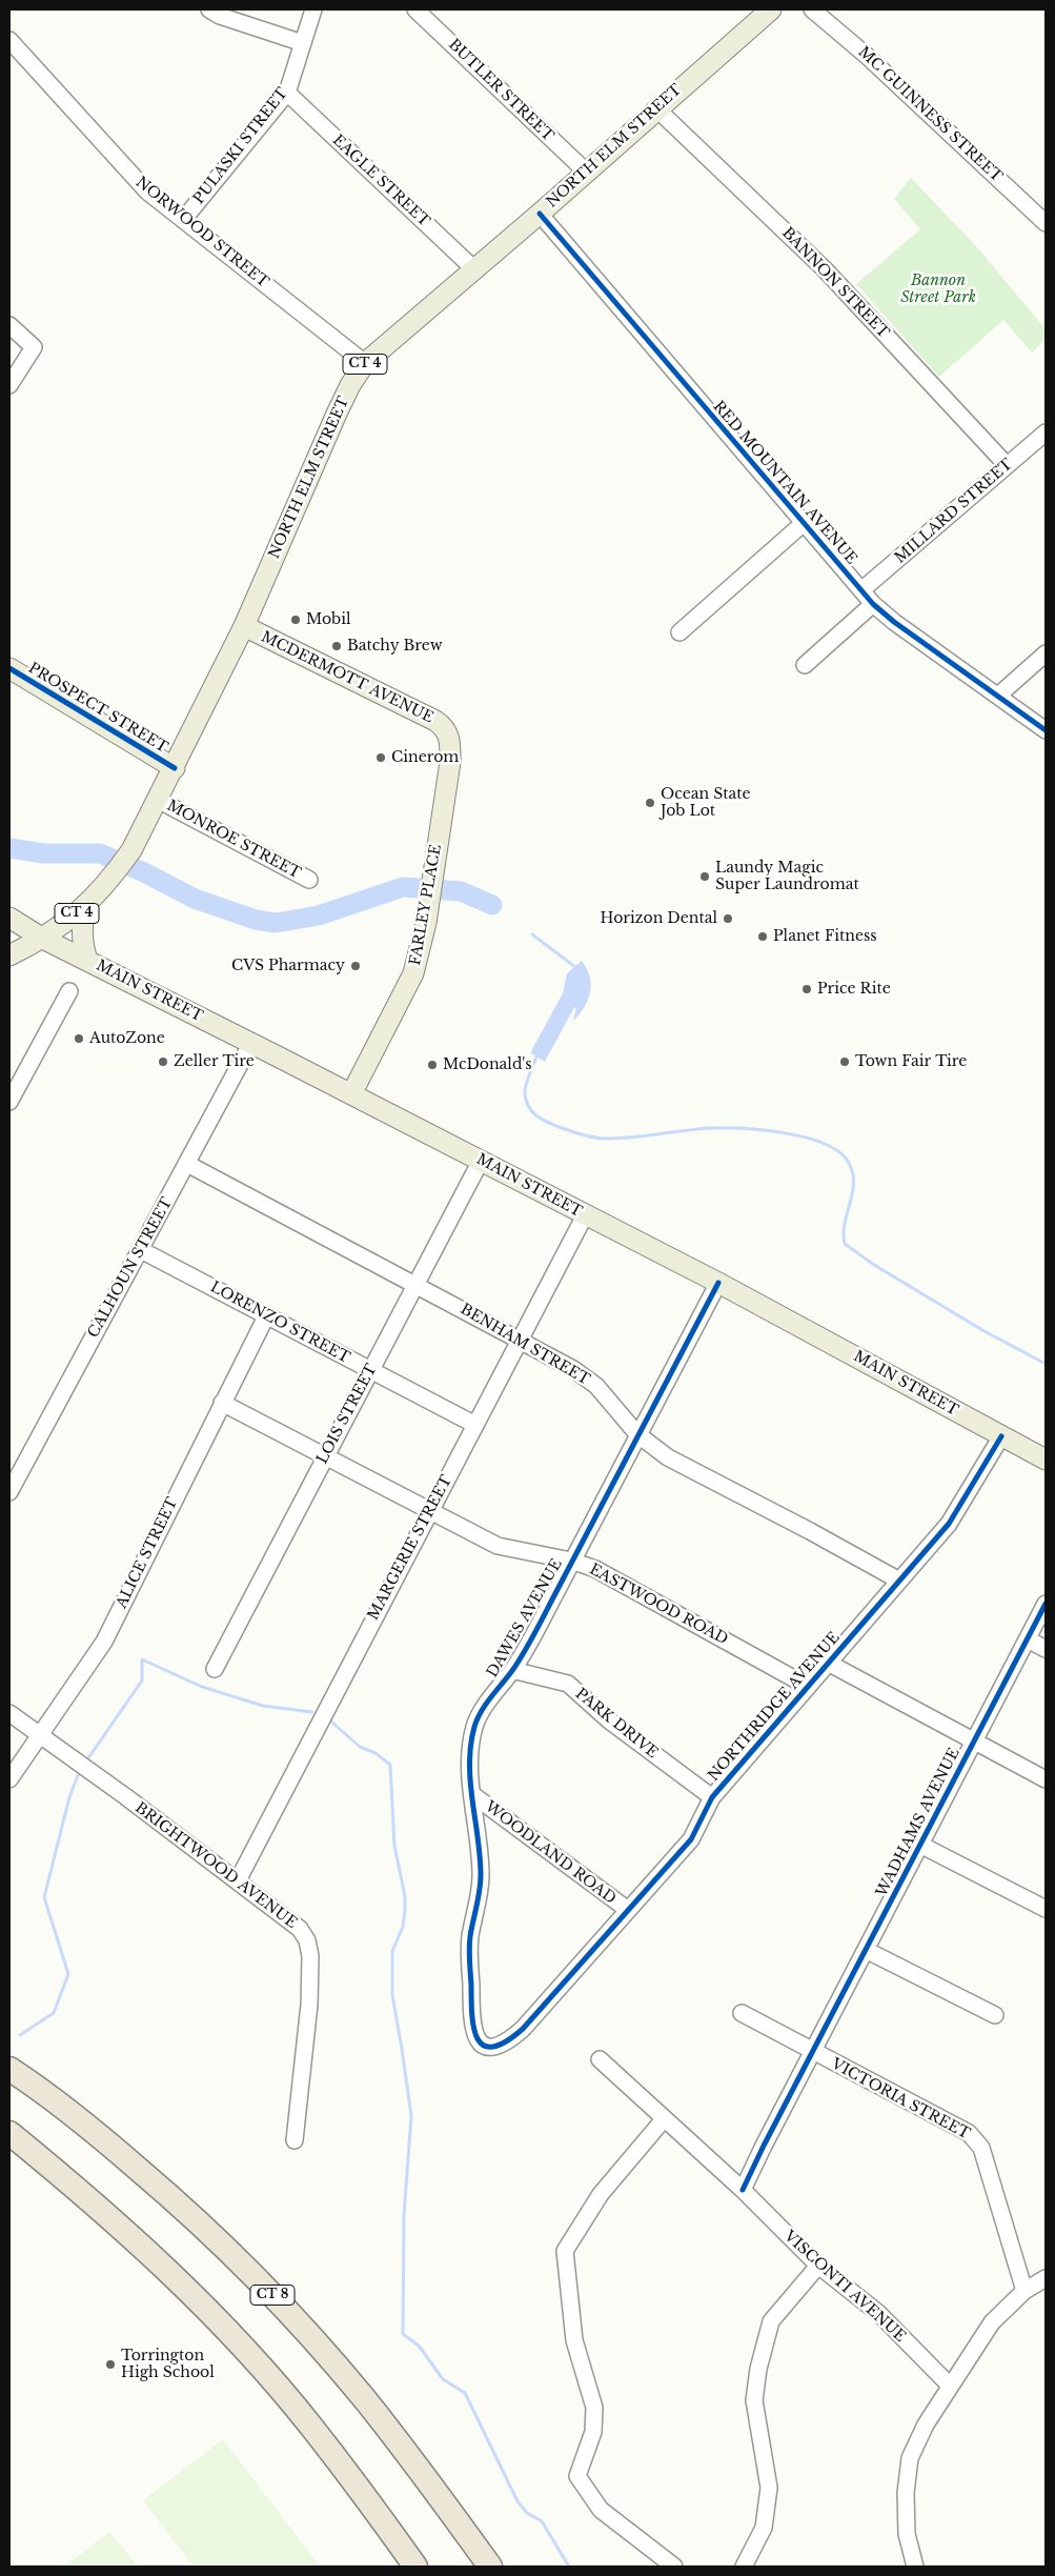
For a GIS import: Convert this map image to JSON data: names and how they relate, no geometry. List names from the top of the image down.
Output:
{
  "streets": {
    "highway": ["CT 8"],
    "main road": [
      "NORTH ELM STREET",
      "CT 4",
      "MCDERMOTT AVENUE",
      "PROSPECT STREET",
      "FARLEY PLACE",
      "MAIN STREET"
    ],
    "street": [
      "BUTLER STREET",
      "MC GUINNESS STREET",
      "PULASKI STREET",
      "EAGLE STREET",
      "NORWOOD STREET",
      "BANNON STREET",
      "RED MOUNTAIN AVENUE",
      "MILLARD STREET",
      "MONROE STREET",
      "CALHOUN STREET",
      "LORENZO STREET",
      "BENHAM STREET",
      "LOIS STREET",
      "MARGERIE STREET",
      "ALICE STREET",
      "EASTWOOD ROAD",
      "DAWES AVENUE",
      "NORTHRIDGE AVENUE",
      "PARK DRIVE",
      "WADHAMS AVENUE",
      "WOODLAND ROAD",
      "BRIGHTWOOD AVENUE",
      "VICTORIA STREET",
      "VISCONTI AVENUE"
    ]
  },
  "crossings": [
    ["BUTLER STREET", "NORTH ELM STREET"],
    ["PULASKI STREET", "EAGLE STREET"],
    ["PULASKI STREET", "NORWOOD STREET"],
    ["NORTH ELM STREET", "EAGLE STREET"],
    ["NORTH ELM STREET", "NORWOOD STREET"],
    ["NORTH ELM STREET", "BANNON STREET"],
    ["NORTH ELM STREET", "CT 4"],
    ["NORTH ELM STREET", "RED MOUNTAIN AVENUE"],
    ["NORTH ELM STREET", "MCDERMOTT AVENUE"],
    ["NORTH ELM STREET", "PROSPECT STREET"],
    ["NORTH ELM STREET", "MONROE STREET"],
    ["NORTH ELM STREET", "MAIN STREET"],
    ["BANNON STREET", "MILLARD STREET"],
    ["CT 4", "MAIN STREET"],
    ["RED MOUNTAIN AVENUE", "MILLARD STREET"],
    ["MCDERMOTT AVENUE", "FARLEY PLACE"],
    ["FARLEY PLACE", "MAIN STREET"],
    ["MAIN STREET", "CALHOUN STREET"],
    ["MAIN STREET", "LOIS STREET"],
    ["MAIN STREET", "MARGERIE STREET"],
    ["MAIN STREET", "DAWES AVENUE"],
    ["MAIN STREET", "NORTHRIDGE AVENUE"],
    ["CALHOUN STREET", "LORENZO STREET"],
    ["CALHOUN STREET", "BENHAM STREET"],
    ["LORENZO STREET", "LOIS STREET"],
    ["LORENZO STREET", "MARGERIE STREET"],
    ["LORENZO STREET", "ALICE STREET"],
    ["BENHAM STREET", "LOIS STREET"],
    ["BENHAM STREET", "MARGERIE STREET"],
    ["BENHAM STREET", "DAWES AVENUE"],
    ["BENHAM STREET", "NORTHRIDGE AVENUE"],
    ["LOIS STREET", "EASTWOOD ROAD"],
    ["MARGERIE STREET", "EASTWOOD ROAD"],
    ["MARGERIE STREET", "BRIGHTWOOD AVENUE"],
    ["ALICE STREET", "EASTWOOD ROAD"],
    ["ALICE STREET", "BRIGHTWOOD AVENUE"],
    ["EASTWOOD ROAD", "DAWES AVENUE"],
    ["EASTWOOD ROAD", "NORTHRIDGE AVENUE"],
    ["DAWES AVENUE", "NORTHRIDGE AVENUE"],
    ["DAWES AVENUE", "PARK DRIVE"],
    ["DAWES AVENUE", "WOODLAND ROAD"],
    ["NORTHRIDGE AVENUE", "PARK DRIVE"],
    ["NORTHRIDGE AVENUE", "WOODLAND ROAD"],
    ["WADHAMS AVENUE", "VICTORIA STREET"],
    ["WADHAMS AVENUE", "VISCONTI AVENUE"]
  ],
  "parks": ["Bannon Street Park"],
  "places": [
    "Mobil",
    "Batchy Brew",
    "Cinerom",
    "Ocean State Job Lot",
    "Laundy Magic Super Laundromat",
    "Horizon Dental",
    "Planet Fitness",
    "CVS Pharmacy",
    "Price Rite",
    "AutoZone",
    "Zeller Tire",
    "Town Fair Tire",
    "McDonald's",
    "Torrington High School"
  ]
}
